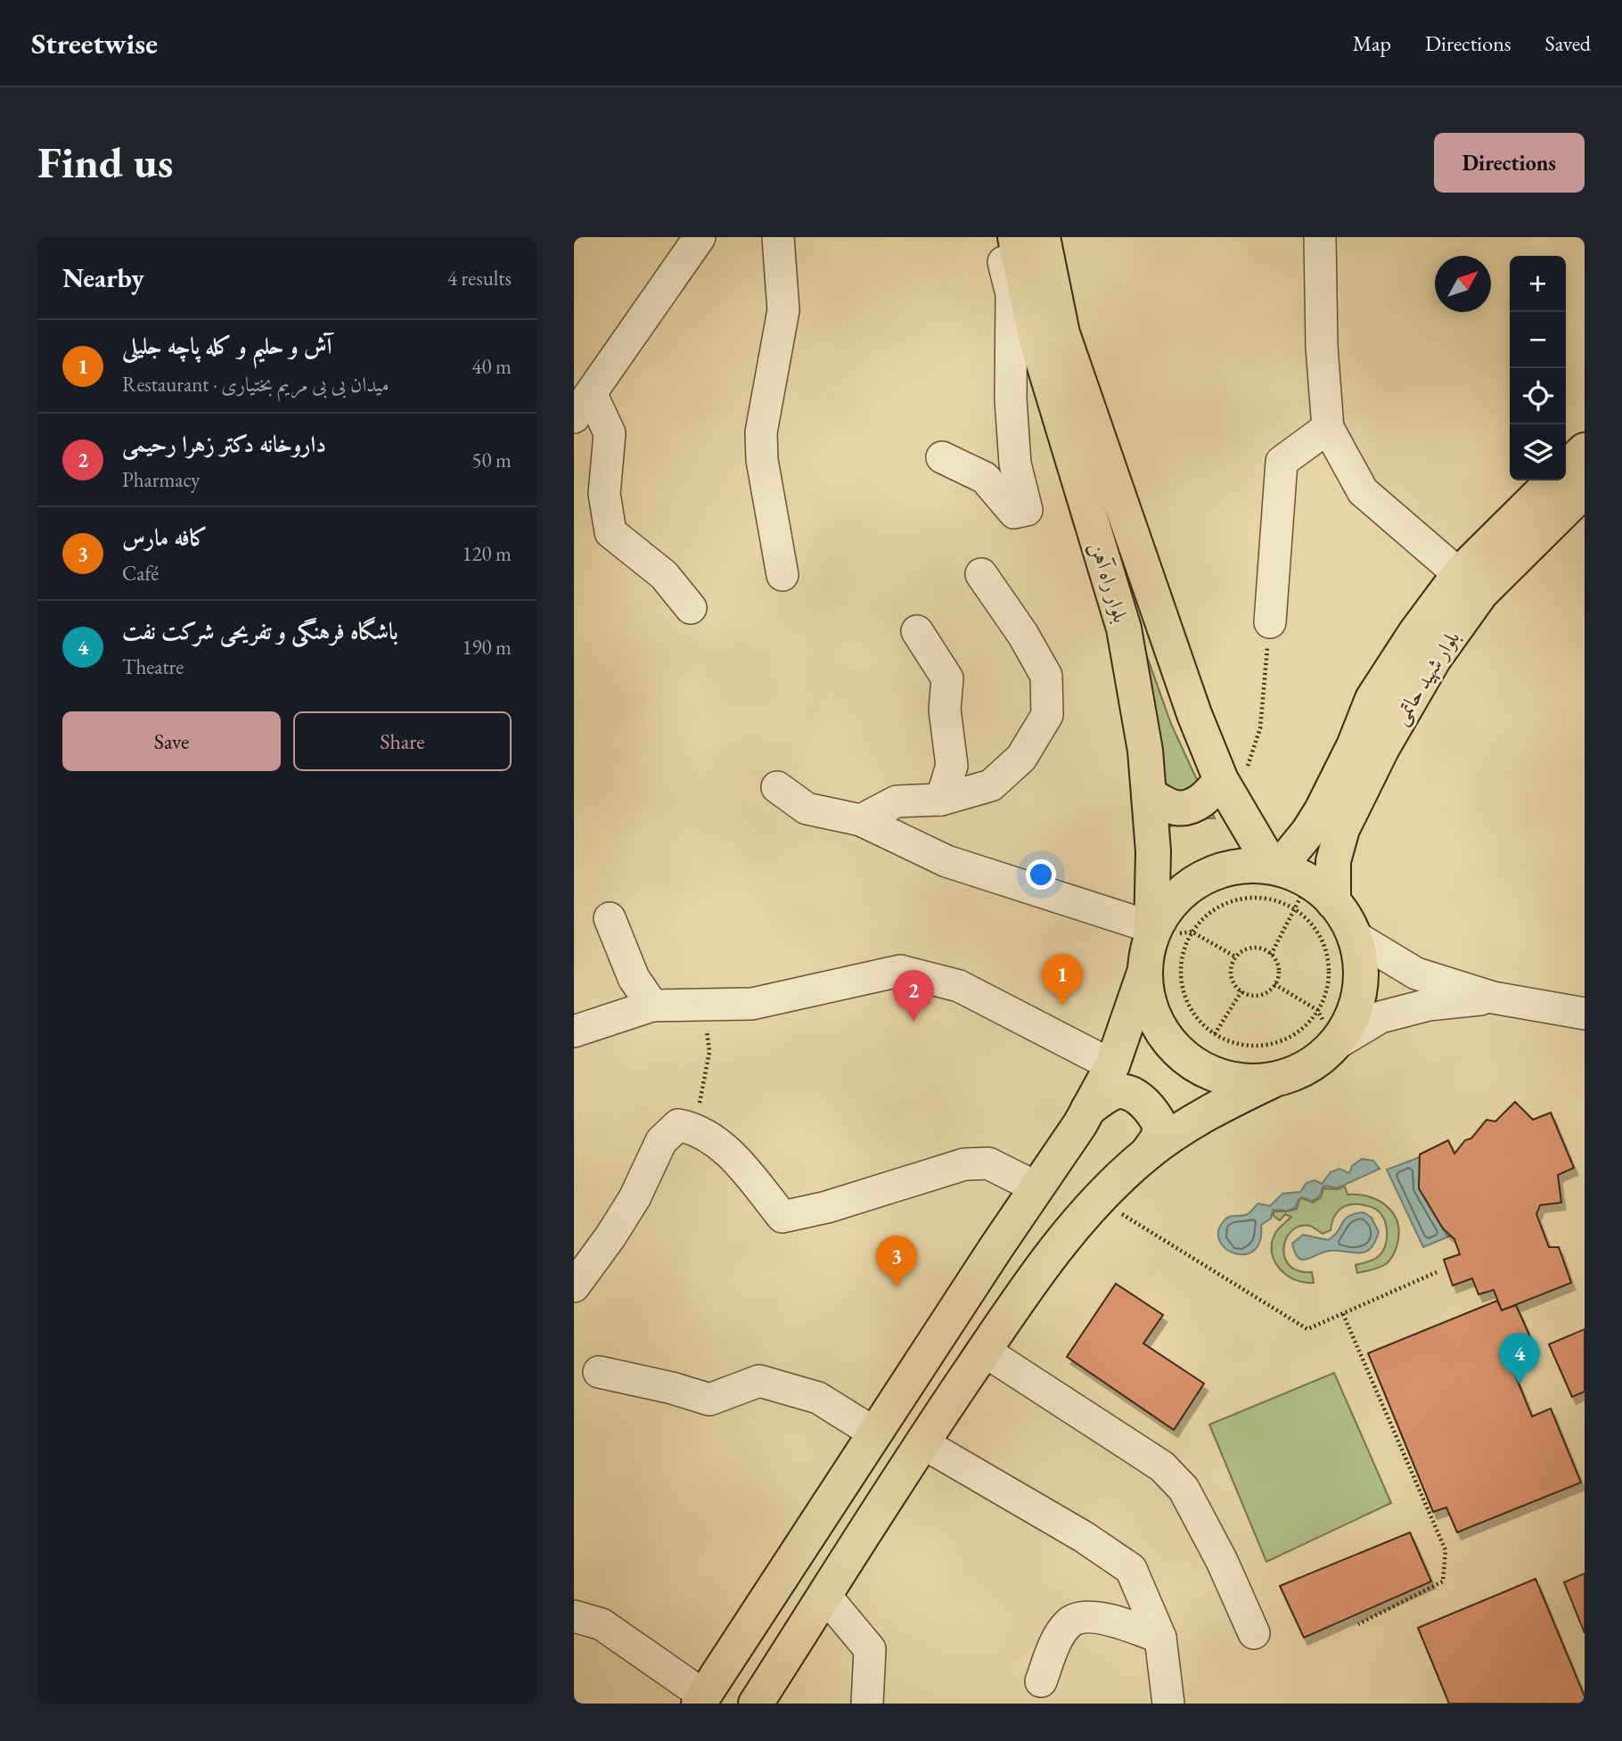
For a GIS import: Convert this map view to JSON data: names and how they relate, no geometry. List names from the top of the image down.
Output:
{
  "streets": {
    "main road": ["بلوار راه آهن", "بلوار شهید حاتمی"]
  },
  "crossings": [
    ["بلوار راه آهن", "بلوار شهید حاتمی"]
  ],
  "north": "top right",
  "page": {
    "header": "Streetwise",
    "nav": ["Map", "Directions", "Saved"],
    "buttons": [
      "Directions",
      ["Save", "Share"]
    ],
    "title": "Find us",
    "heading": ["Nearby", "4 results"],
    "map_buttons": ["+", "−"],
    "list": [
      {
        "mark": "1",
        "name": "آش و حلیم و کله پاچه جلیلی",
        "note": "Restaurant · میدان بی بی مریم بختیاری",
        "value": "40 m"
      },
      {
        "mark": "2",
        "name": "داروخانه دکتر زهرا رحیمی",
        "note": "Pharmacy",
        "value": "50 m"
      },
      {
        "mark": "3",
        "name": "کافه مارس",
        "note": "Café",
        "value": "120 m"
      },
      {
        "mark": "4",
        "name": "باشگاه فرهنگی و تفریحی شرکت نفت",
        "note": "Theatre",
        "value": "190 m"
      }
    ],
    "pins": [
      "1",
      "2",
      "3",
      "4"
    ]
  }
}
